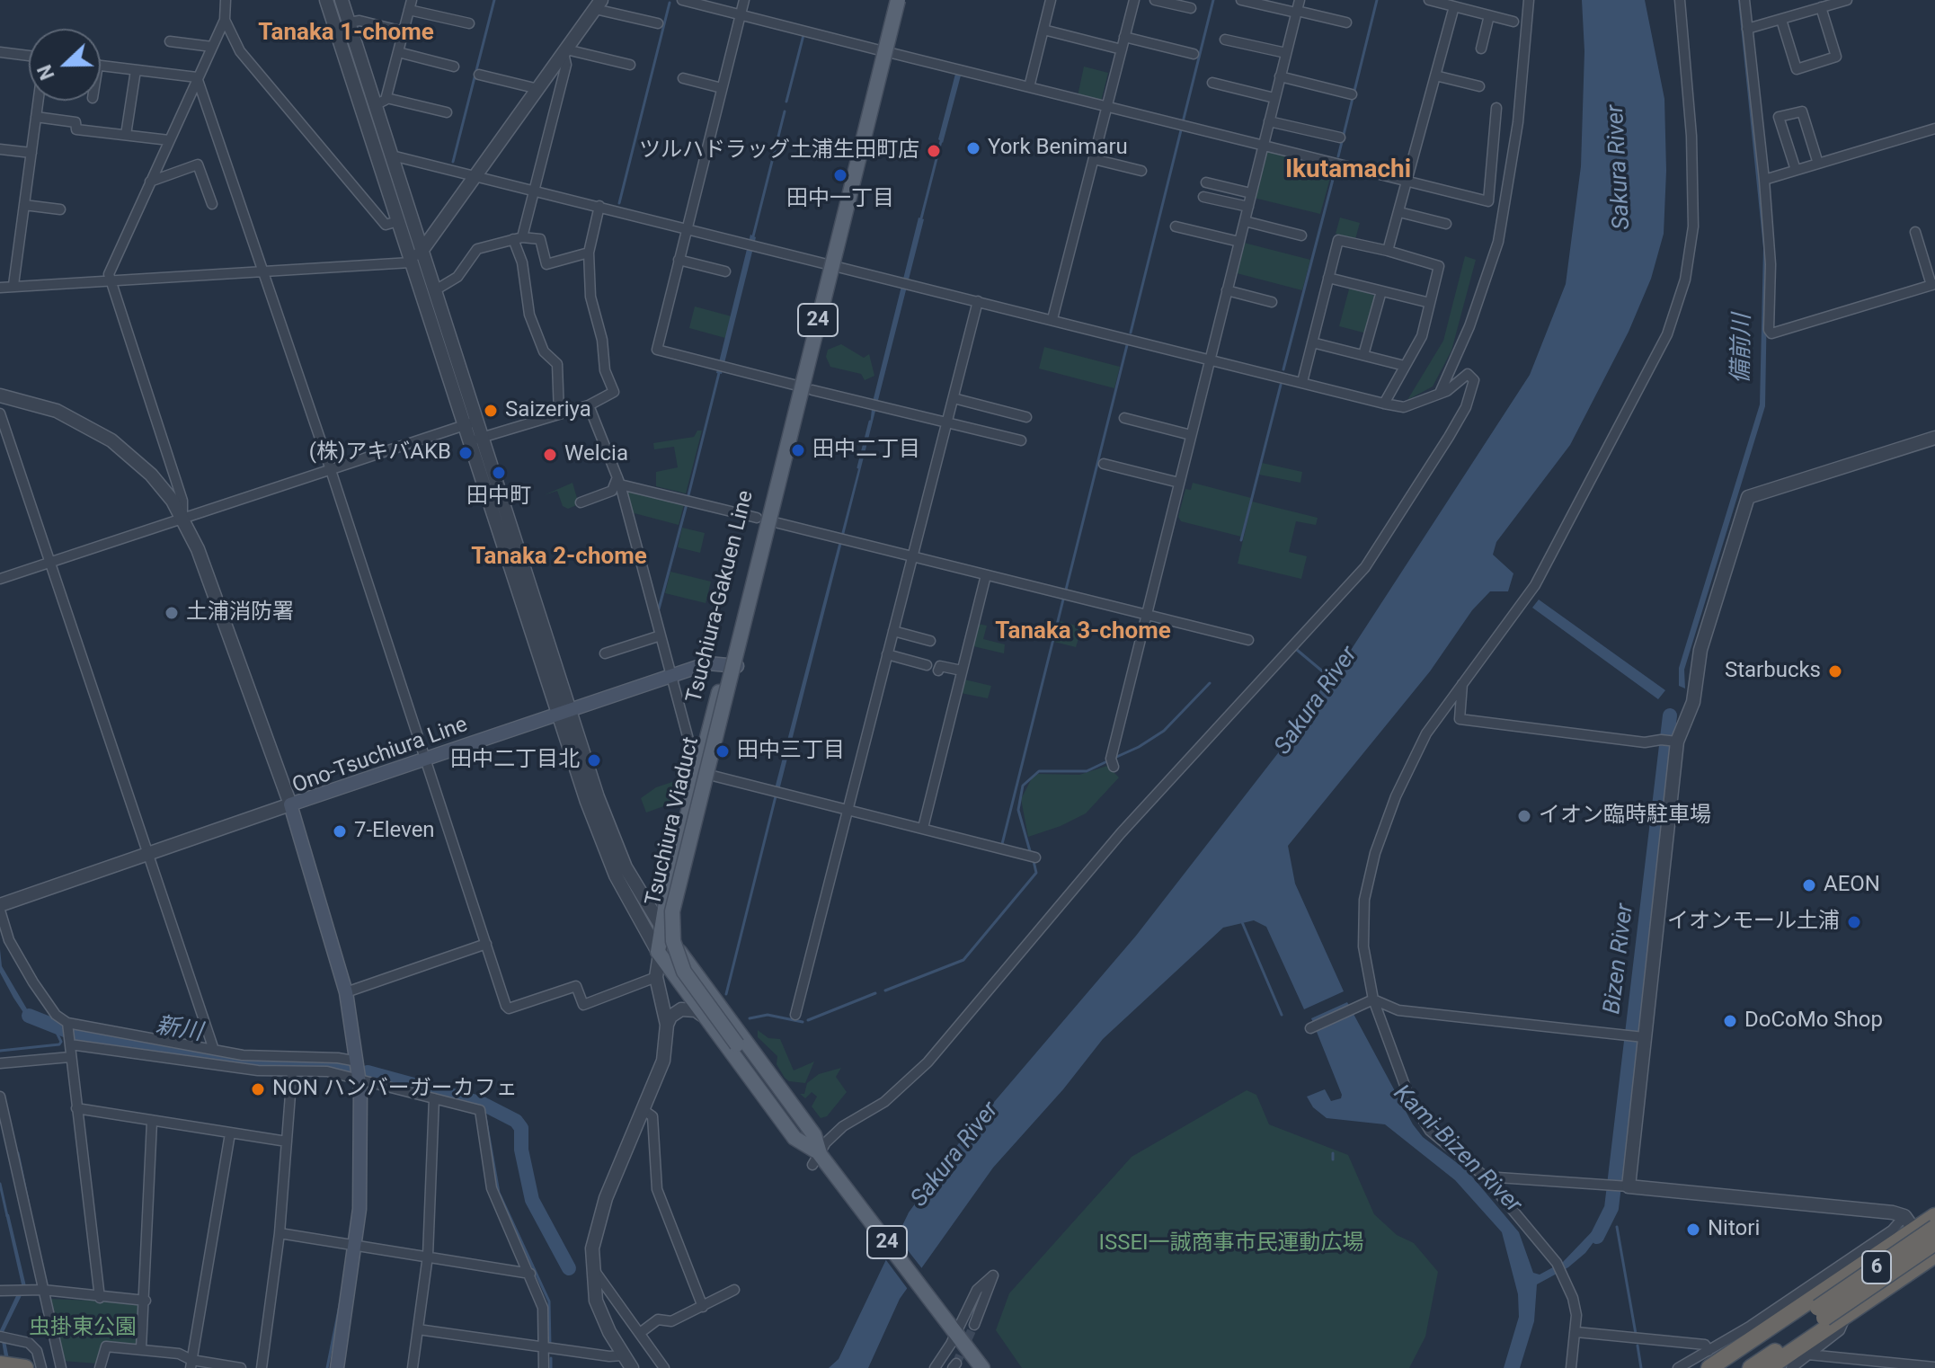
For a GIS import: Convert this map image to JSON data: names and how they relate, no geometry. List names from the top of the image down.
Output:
{
  "streets": {
    "highway": ["6"],
    "main road": [
      "24",
      "Tsuchiura-Gakuen Line",
      "Ono-Tsuchiura Line",
      "Tsuchiura Viaduct"
    ]
  },
  "crossings": [
    ["24", "Tsuchiura-Gakuen Line"],
    ["24", "Tsuchiura Viaduct"],
    ["Tsuchiura-Gakuen Line", "Ono-Tsuchiura Line"]
  ],
  "districts": [
    "Tanaka 1-chome",
    "Ikutamachi",
    "Tanaka 2-chome",
    "Tanaka 3-chome"
  ],
  "water": [
    "Sakura River",
    "備前川",
    "Bizen River",
    "新川",
    "Kami-Bizen River"
  ],
  "parks": ["ISSEI一誠商事市民運動広場", "虫掛東公園"],
  "places": [
    "York Benimaru",
    "ツルハドラッグ土浦生田町店",
    "田中一丁目",
    "Saizeriya",
    "田中二丁目",
    "(株)アキバAKB",
    "Welcia",
    "田中町",
    "土浦消防署",
    "Starbucks",
    "田中三丁目",
    "田中二丁目北",
    "イオン臨時駐車場",
    "7-Eleven",
    "AEON",
    "イオンモール土浦",
    "DoCoMo Shop",
    "NON ハンバーガーカフェ",
    "Nitori"
  ],
  "north": "left"
}
